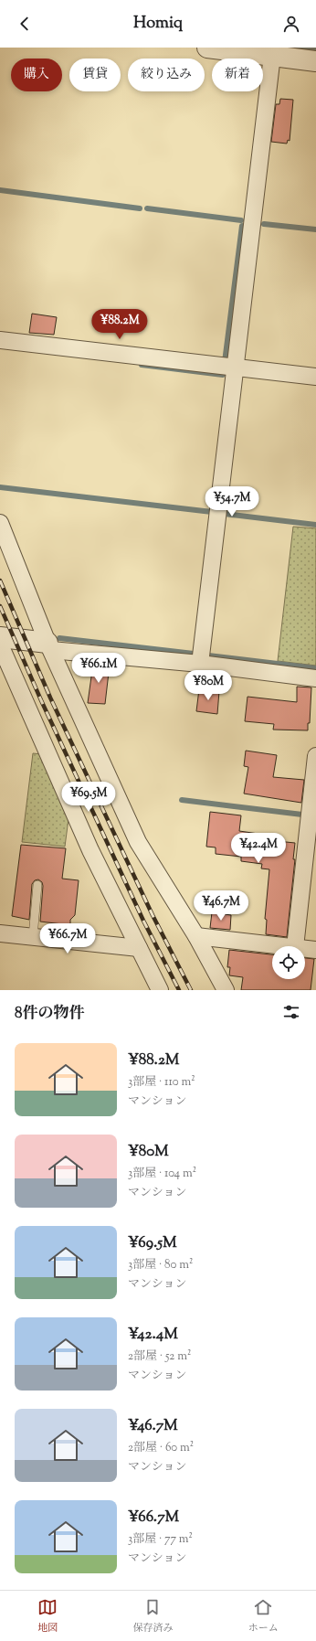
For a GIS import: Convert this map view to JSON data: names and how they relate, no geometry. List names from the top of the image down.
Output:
{
  "page": {
    "header": "Homiq",
    "chip": [
      "購入",
      "賃貸",
      "絞り込み",
      "新着"
    ],
    "price": [
      "¥88.2M",
      "¥54.7M",
      "¥66.1M",
      "¥80M",
      "¥69.5M",
      "¥42.4M",
      "¥46.7M",
      "¥66.7M"
    ],
    "heading": "8件の物件",
    "list": [
      {
        "name": "¥88.2M",
        "note": "3部屋 · 110 m² · マンション"
      },
      {
        "name": "¥80M",
        "note": "3部屋 · 104 m² · マンション"
      },
      {
        "name": "¥69.5M",
        "note": "3部屋 · 80 m² · マンション"
      },
      {
        "name": "¥42.4M",
        "note": "2部屋 · 52 m² · マンション"
      },
      {
        "name": "¥46.7M",
        "note": "2部屋 · 60 m² · マンション"
      },
      {
        "name": "¥66.7M",
        "note": "3部屋 · 77 m² · マンション"
      }
    ],
    "tabs": ["地図", "保存済み", "ホーム"]
  }
}
